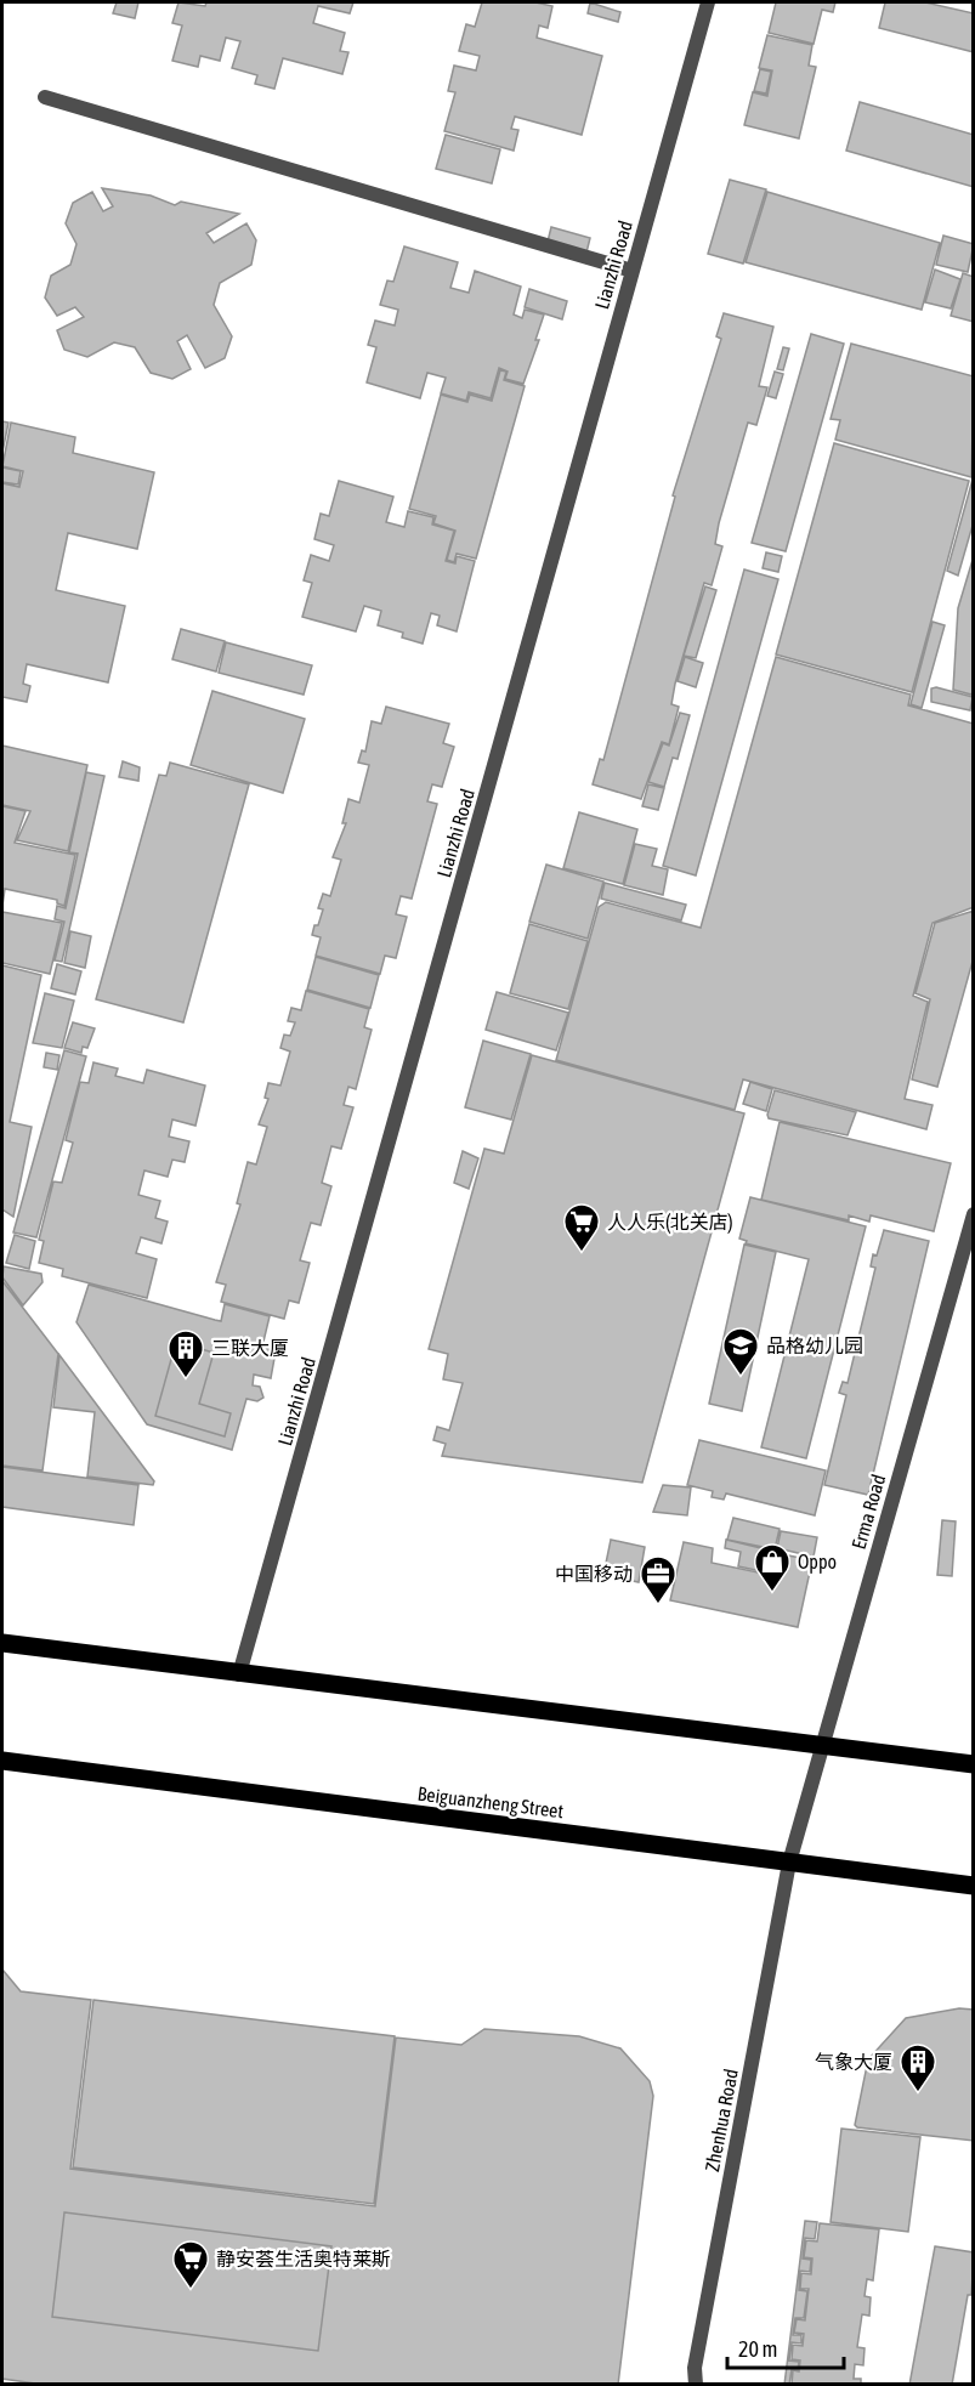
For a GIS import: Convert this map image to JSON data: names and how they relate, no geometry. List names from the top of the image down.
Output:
{
  "streets": {
    "main road": ["Beiguanzheng Street"],
    "street": ["Lianzhi Road", "Erma Road", "Zhenhua Road"]
  },
  "crossings": [
    ["Erma Road", "Beiguanzheng Street"],
    ["Erma Road", "Zhenhua Road"],
    ["Beiguanzheng Street", "Zhenhua Road"]
  ],
  "places": {
    "supermarket": ["人人乐(北关店)", "静安荟生活奥特莱斯"],
    "school or university": ["品格幼儿园"],
    "building": ["三联大厦", "气象大厦"],
    "shop": ["Oppo"],
    "office": ["中国移动"]
  },
  "scale_bar": "20 m"
}
